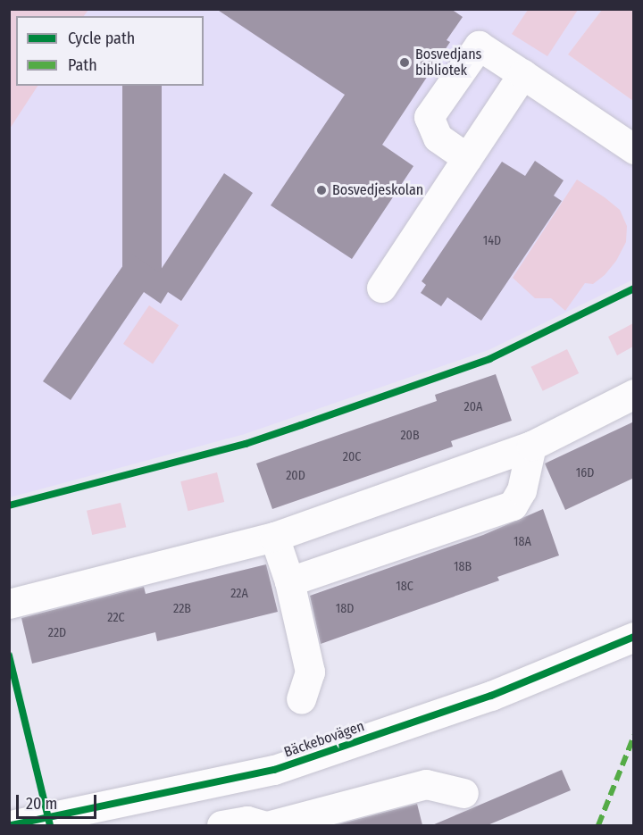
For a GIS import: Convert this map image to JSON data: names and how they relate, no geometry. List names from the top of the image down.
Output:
{
  "streets": {
    "street": ["Bäckebovägen"]
  },
  "places": ["Bosvedjans bibliotek", "Bosvedjeskolan"],
  "house_numbers": [
    "14D",
    "20A",
    "20B",
    "20C",
    "16D",
    "20D",
    "18A",
    "18B",
    "18C",
    "22A",
    "22B",
    "18D",
    "22C",
    "22D"
  ],
  "legend": ["Cycle path", "Path"],
  "scale_bar": "20 m"
}
